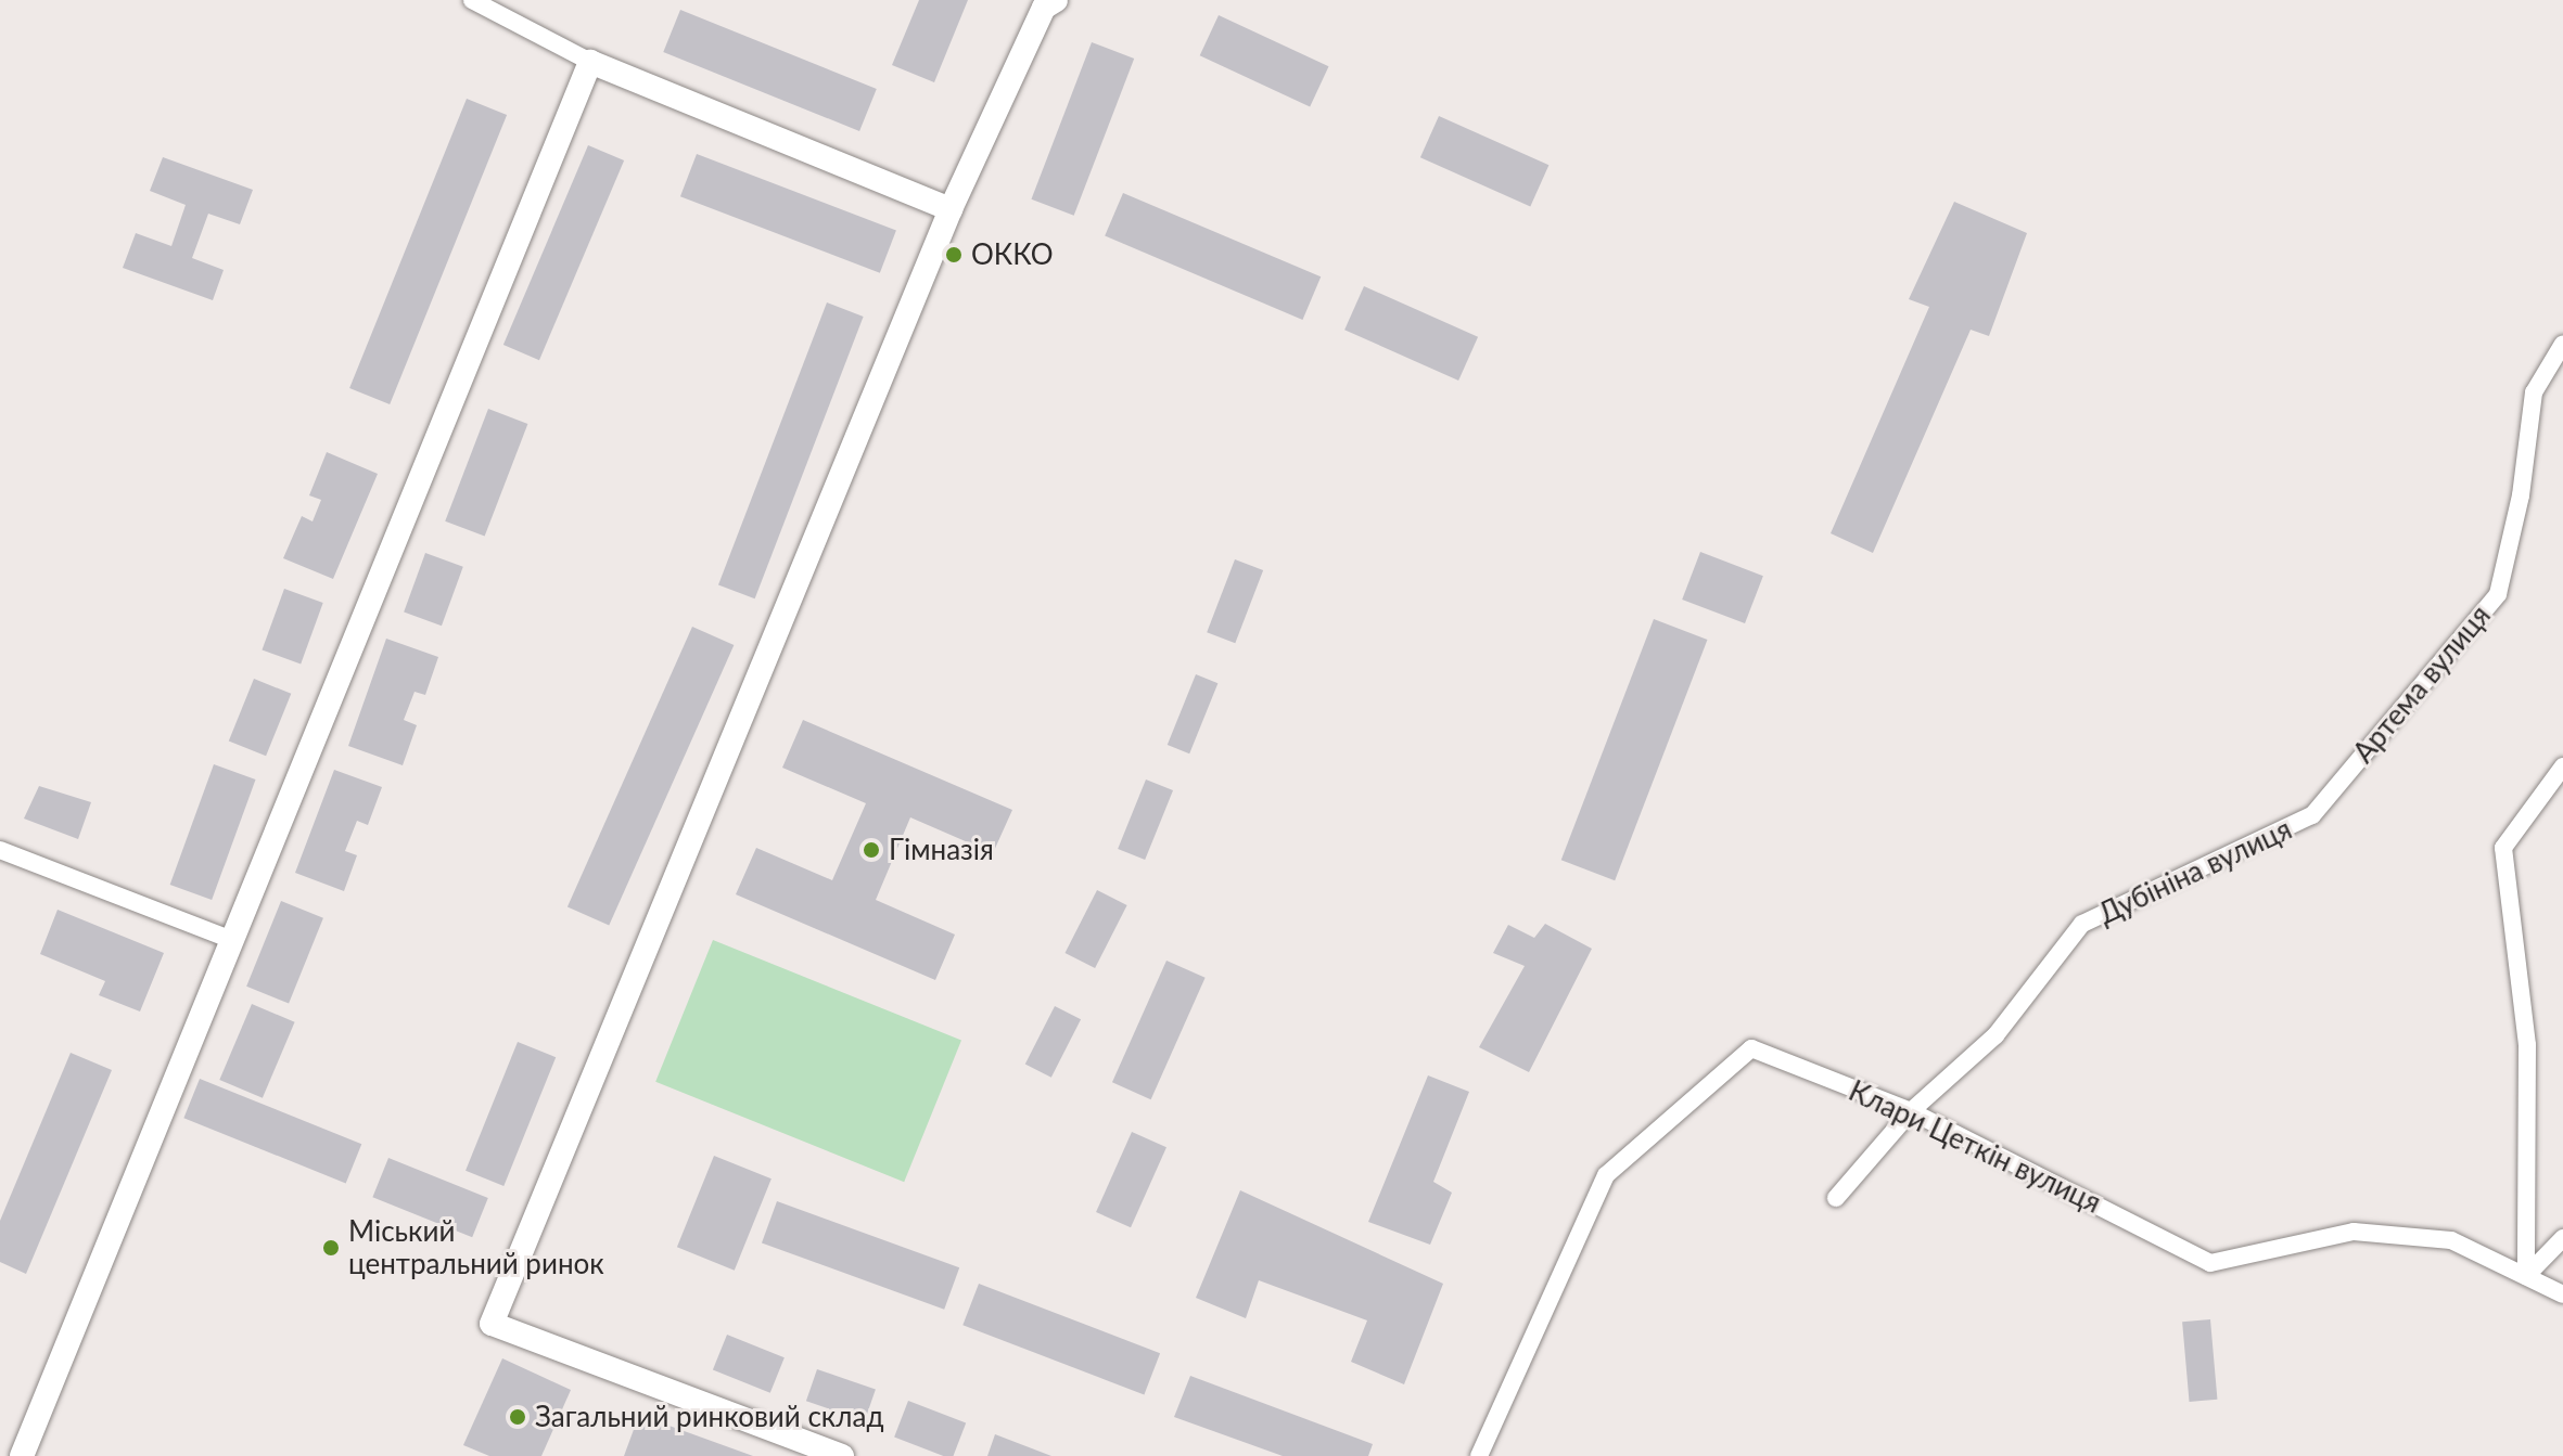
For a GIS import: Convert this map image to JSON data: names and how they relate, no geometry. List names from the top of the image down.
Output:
{
  "streets": {
    "street": ["Артема вулиця", "Дубініна вулиця", "Клари Цеткін вулиця"]
  },
  "crossings": [
    ["Артема вулиця", "Дубініна вулиця"],
    ["Дубініна вулиця", "Клари Цеткін вулиця"]
  ],
  "places": [
    "ОККО",
    "Гімназія",
    "Міський центральний ринок",
    "Загальний ринковий склад"
  ]
}
